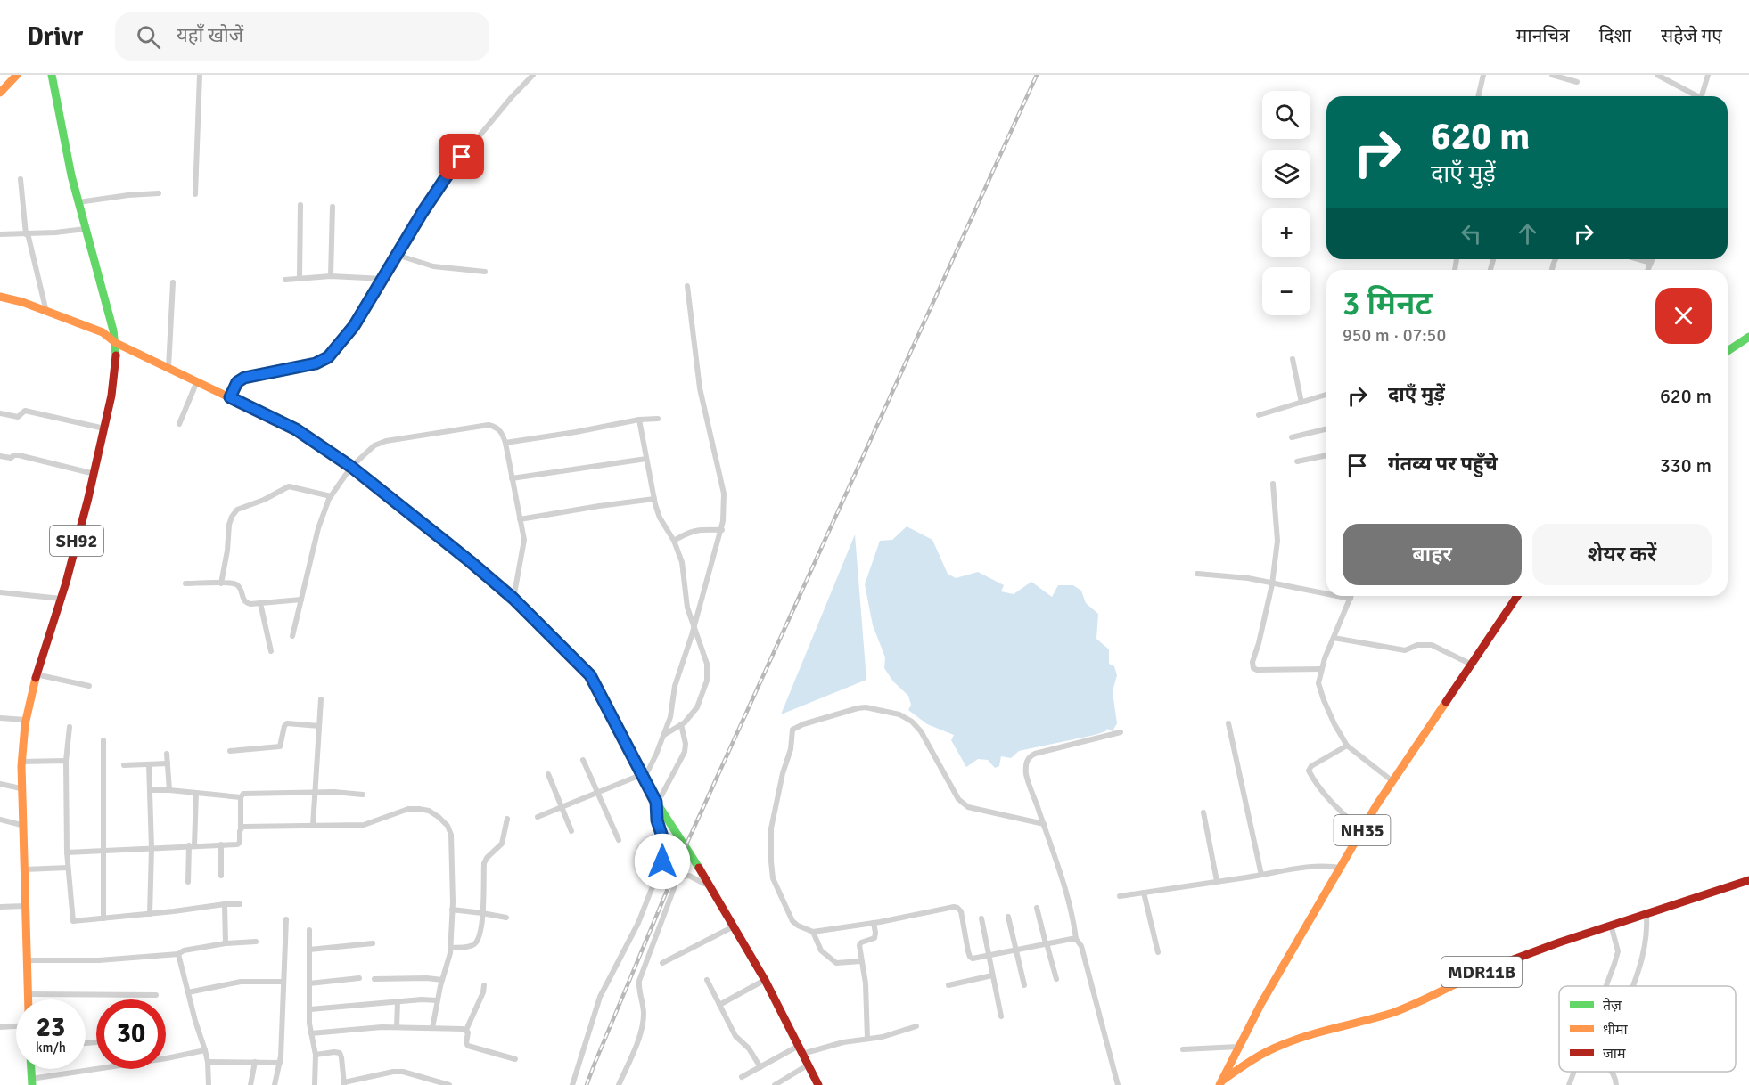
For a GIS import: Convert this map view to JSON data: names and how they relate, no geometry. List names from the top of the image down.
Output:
{
  "streets": {
    "main road": ["SH92", "NH35", "MDR11B"]
  },
  "crossings": [
    ["NH35", "MDR11B"]
  ],
  "legend": ["तेज़", "धीमा", "जाम"],
  "page": {
    "header": "Drivr",
    "search": "यहाँ खोजें",
    "nav": ["मानचित्र", "दिशा", "सहेजे गए"],
    "map_buttons": ["+", "−"],
    "turn": ["620 m", "दाएँ मुड़ें"],
    "heading": ["3 मिनट", "950 m · 07:50"],
    "list": [
      {
        "name": "दाएँ मुड़ें",
        "value": "620 m"
      },
      {
        "name": "गंतव्य पर पहुँचे",
        "value": "330 m"
      }
    ],
    "buttons": ["बाहर", "शेयर करें"],
    "speed": "23 km/h",
    "limit": "30"
  }
}
